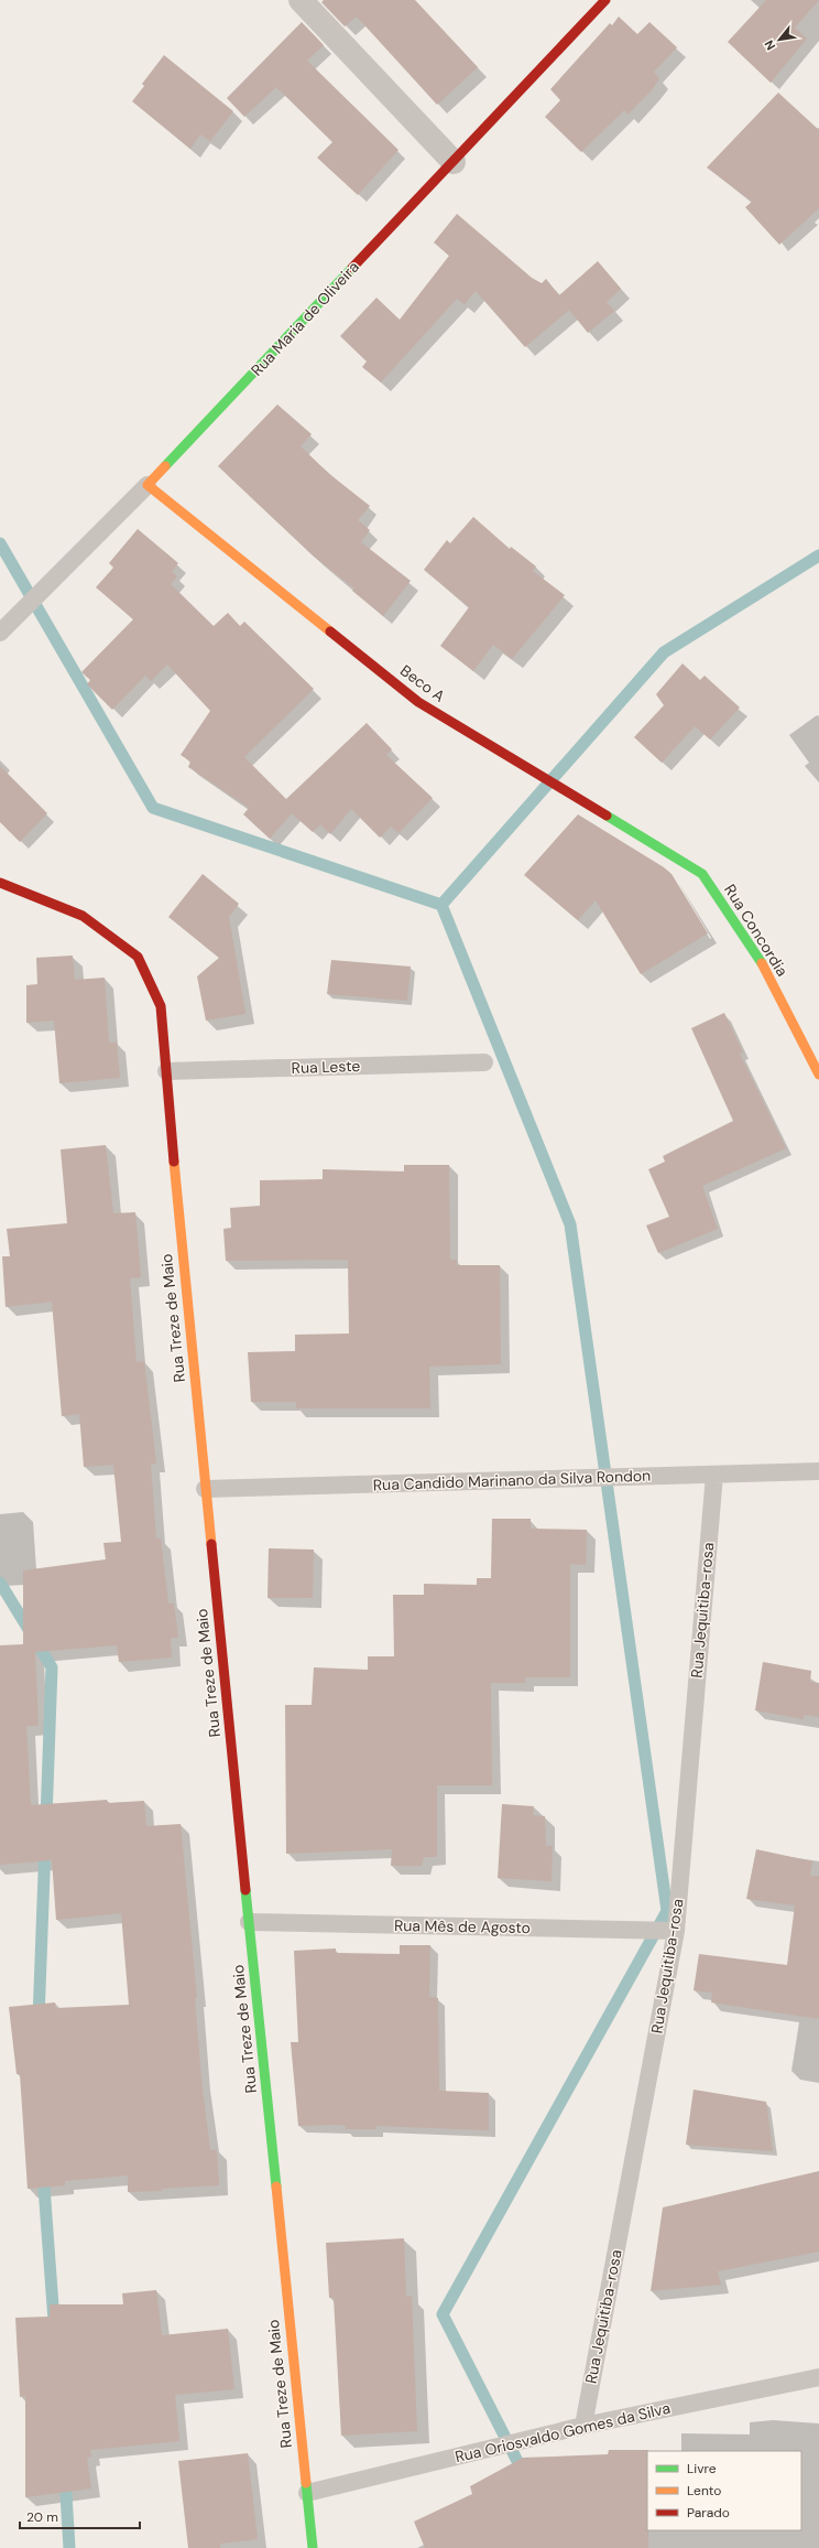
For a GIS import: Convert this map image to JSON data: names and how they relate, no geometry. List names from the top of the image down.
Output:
{
  "streets": {
    "street": [
      "Rua Maria de Oliveira",
      "Beco A",
      "Rua Concordia",
      "Rua Treze de Maio"
    ],
    "lane": [
      "Rua Leste",
      "Rua Candido Marinano da Silva Rondon",
      "Rua Jequitiba-rosa",
      "Rua Mês de Agosto",
      "Rua Oriosvaldo Gomes da Silva"
    ]
  },
  "crossings": [
    ["Rua Maria de Oliveira", "Beco A"],
    ["Beco A", "Rua Concordia"],
    ["Rua Leste", "Rua Treze de Maio"],
    ["Rua Treze de Maio", "Rua Candido Marinano da Silva Rondon"],
    ["Rua Treze de Maio", "Rua Mês de Agosto"],
    ["Rua Treze de Maio", "Rua Oriosvaldo Gomes da Silva"],
    ["Rua Candido Marinano da Silva Rondon", "Rua Jequitiba-rosa"],
    ["Rua Jequitiba-rosa", "Rua Mês de Agosto"],
    ["Rua Jequitiba-rosa", "Rua Oriosvaldo Gomes da Silva"]
  ],
  "legend": ["Livre", "Lento", "Parado"],
  "scale_bar": "20 m",
  "north": "bottom left"
}
